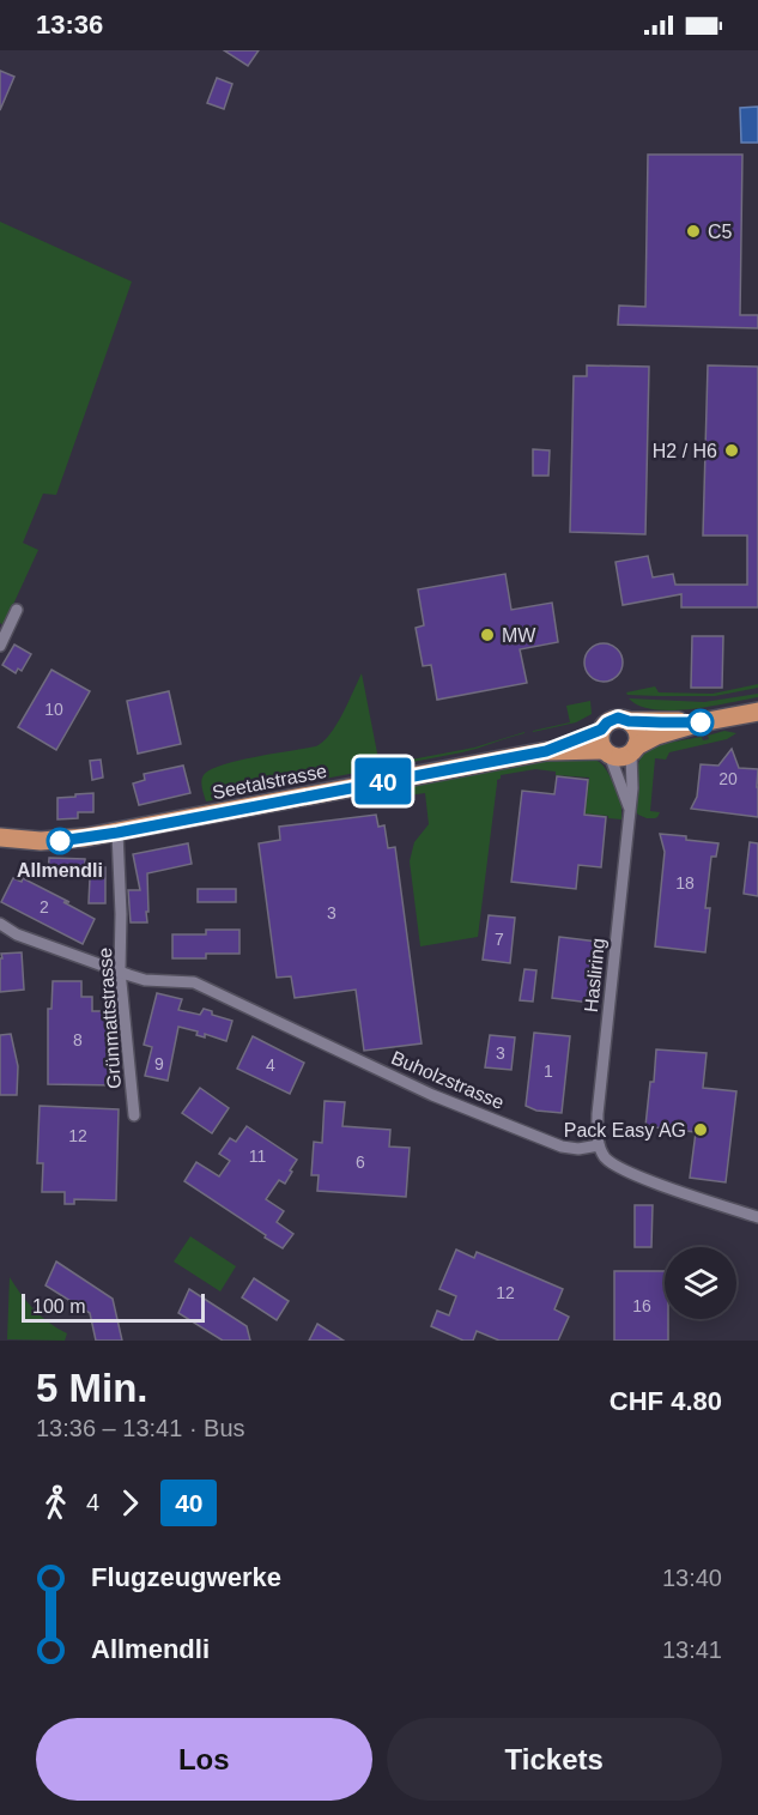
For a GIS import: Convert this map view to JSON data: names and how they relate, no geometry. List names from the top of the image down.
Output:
{
  "streets": {
    "main road": ["Seetalstrasse"],
    "street": ["Hasliring", "Grünmattstrasse", "Buholzstrasse"]
  },
  "crossings": [
    ["Seetalstrasse", "Hasliring"],
    ["Seetalstrasse", "Grünmattstrasse"],
    ["Hasliring", "Buholzstrasse"],
    ["Grünmattstrasse", "Buholzstrasse"]
  ],
  "places": [
    "C5",
    "H2 / H6",
    "MW",
    "Allmendli",
    "Pack Easy AG"
  ],
  "lines": ["bus line 40"],
  "house_numbers": [
    "10",
    "20",
    "18",
    "2",
    "3",
    "7",
    "8",
    "3",
    "9",
    "4",
    "1",
    "12",
    "11",
    "6",
    "12",
    "16"
  ],
  "scale_bar": "100 m",
  "page": {
    "status": "13:36",
    "on_map": "40",
    "scale": "100 m",
    "heading": ["5 Min.", "13:36 – 13:41 · Bus", "CHF 4.80"],
    "legs": ["4", "40"],
    "list": [
      {
        "name": "Flugzeugwerke",
        "value": "13:40"
      },
      {
        "name": "Allmendli",
        "value": "13:41"
      }
    ],
    "buttons": ["Los", "Tickets"]
  }
}
